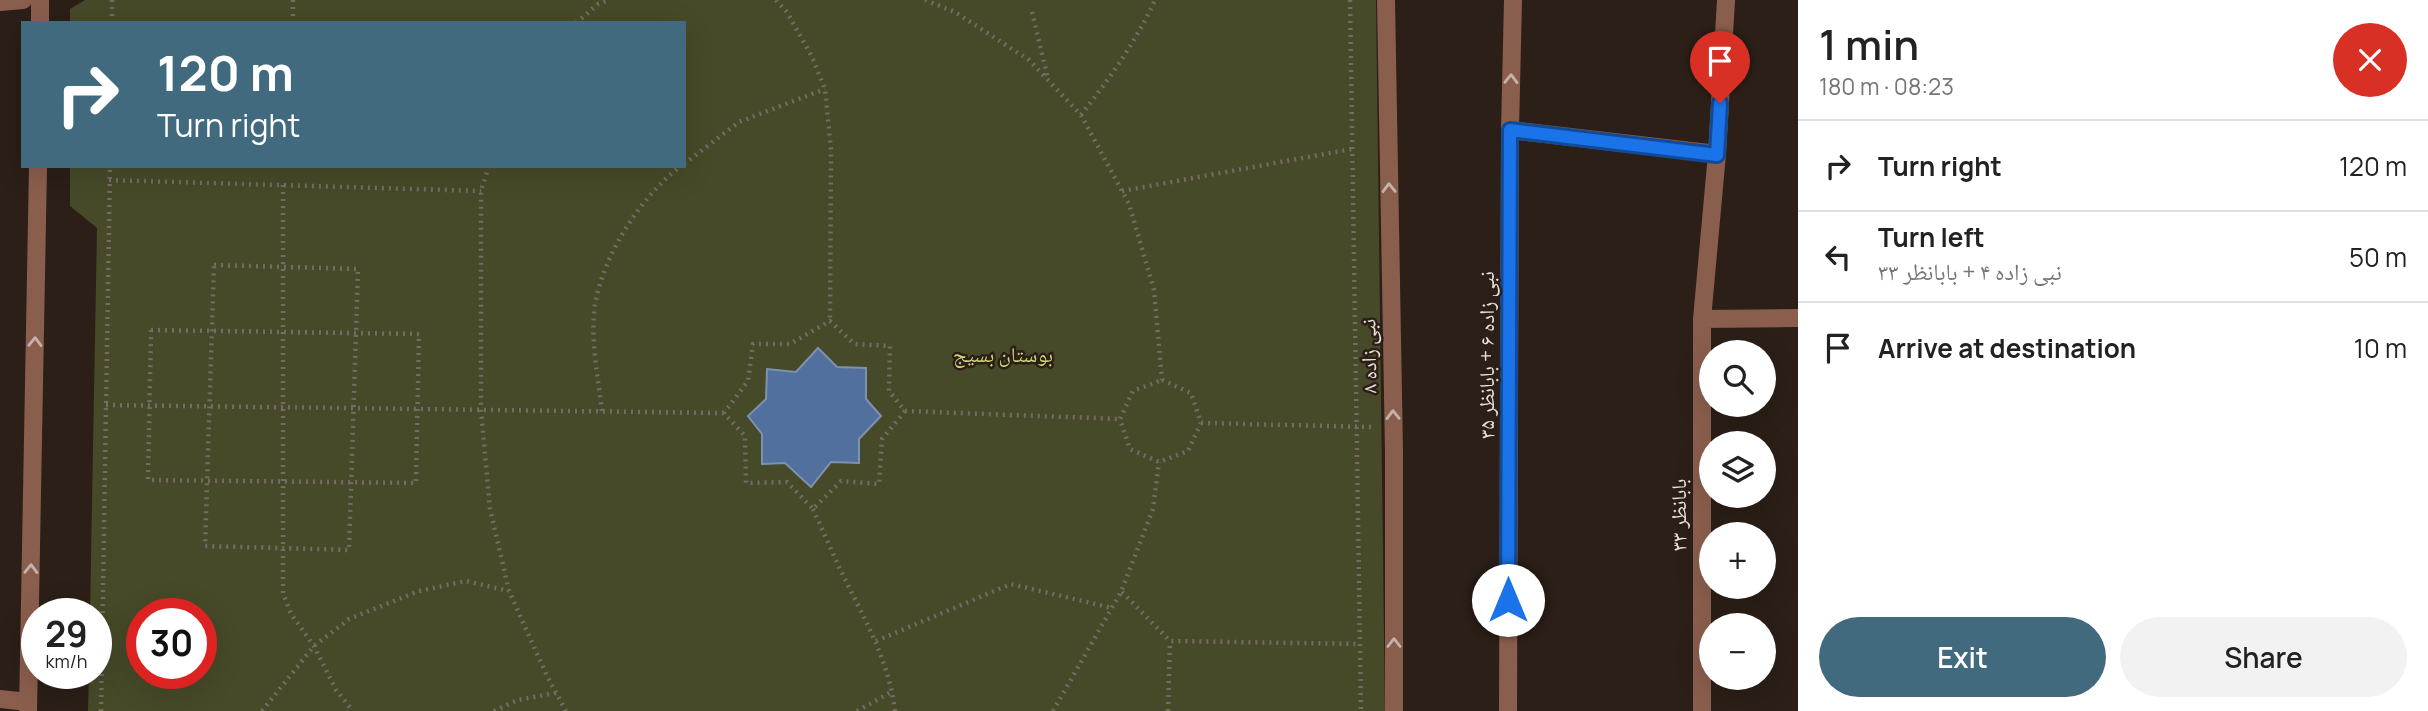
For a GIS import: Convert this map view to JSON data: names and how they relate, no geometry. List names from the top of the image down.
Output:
{
  "streets": {
    "street": ["نبی زاده ۶ + بابانظر ۳۵", "نبی زاده ۸", "بابانظر ۳۳"]
  },
  "one_way": ["نبی زاده ۸"],
  "parks": ["بوستان بسیج"],
  "page": {
    "heading": ["1 min", "180 m · 08:23"],
    "turn": ["120 m", "Turn right"],
    "list": [
      {
        "name": "Turn right",
        "value": "120 m"
      },
      {
        "name": "Turn left",
        "note": "نبی زاده ۴ + بابانظر ۳۳",
        "value": "50 m"
      },
      {
        "name": "Arrive at destination",
        "value": "10 m"
      }
    ],
    "map_buttons": ["+", "−"],
    "speed": "29 km/h",
    "limit": "30",
    "buttons": ["Exit", "Share"]
  }
}
